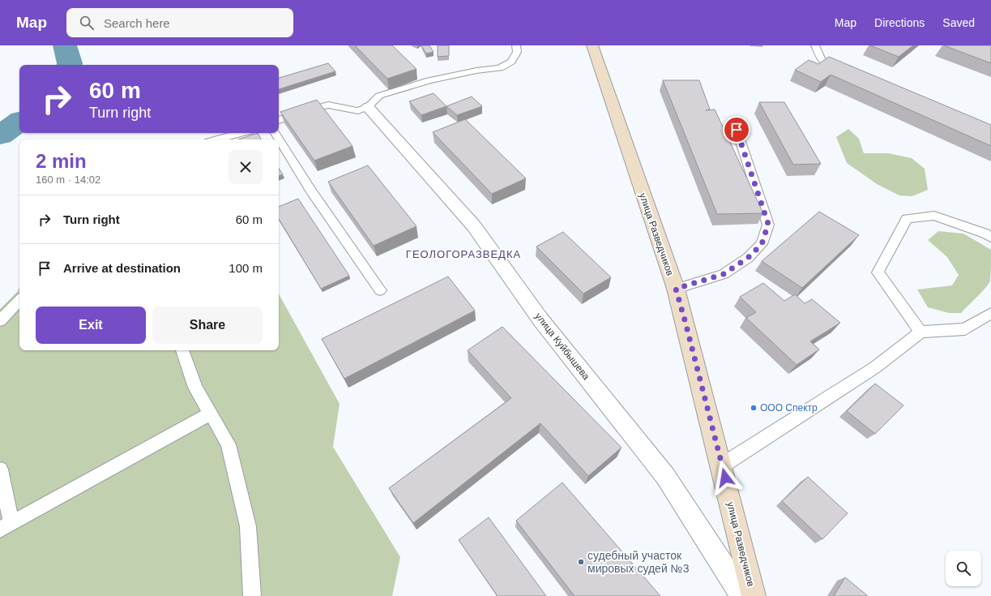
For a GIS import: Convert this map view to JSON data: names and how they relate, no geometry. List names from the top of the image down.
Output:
{
  "streets": {
    "main road": ["улица Разведчиков"],
    "street": ["улица Куйбышева"]
  },
  "districts": ["ГЕОЛОГОРАЗВЕДКА"],
  "places": ["ООО Спектр", "судебный участок мировых судей №3"],
  "page": {
    "header": "Map",
    "search": "Search here",
    "nav": ["Map", "Directions", "Saved"],
    "turn": ["60 m", "Turn right"],
    "heading": ["2 min", "160 m · 14:02"],
    "list": [
      {
        "name": "Turn right",
        "value": "60 m"
      },
      {
        "name": "Arrive at destination",
        "value": "100 m"
      }
    ],
    "buttons": ["Exit", "Share"]
  }
}
